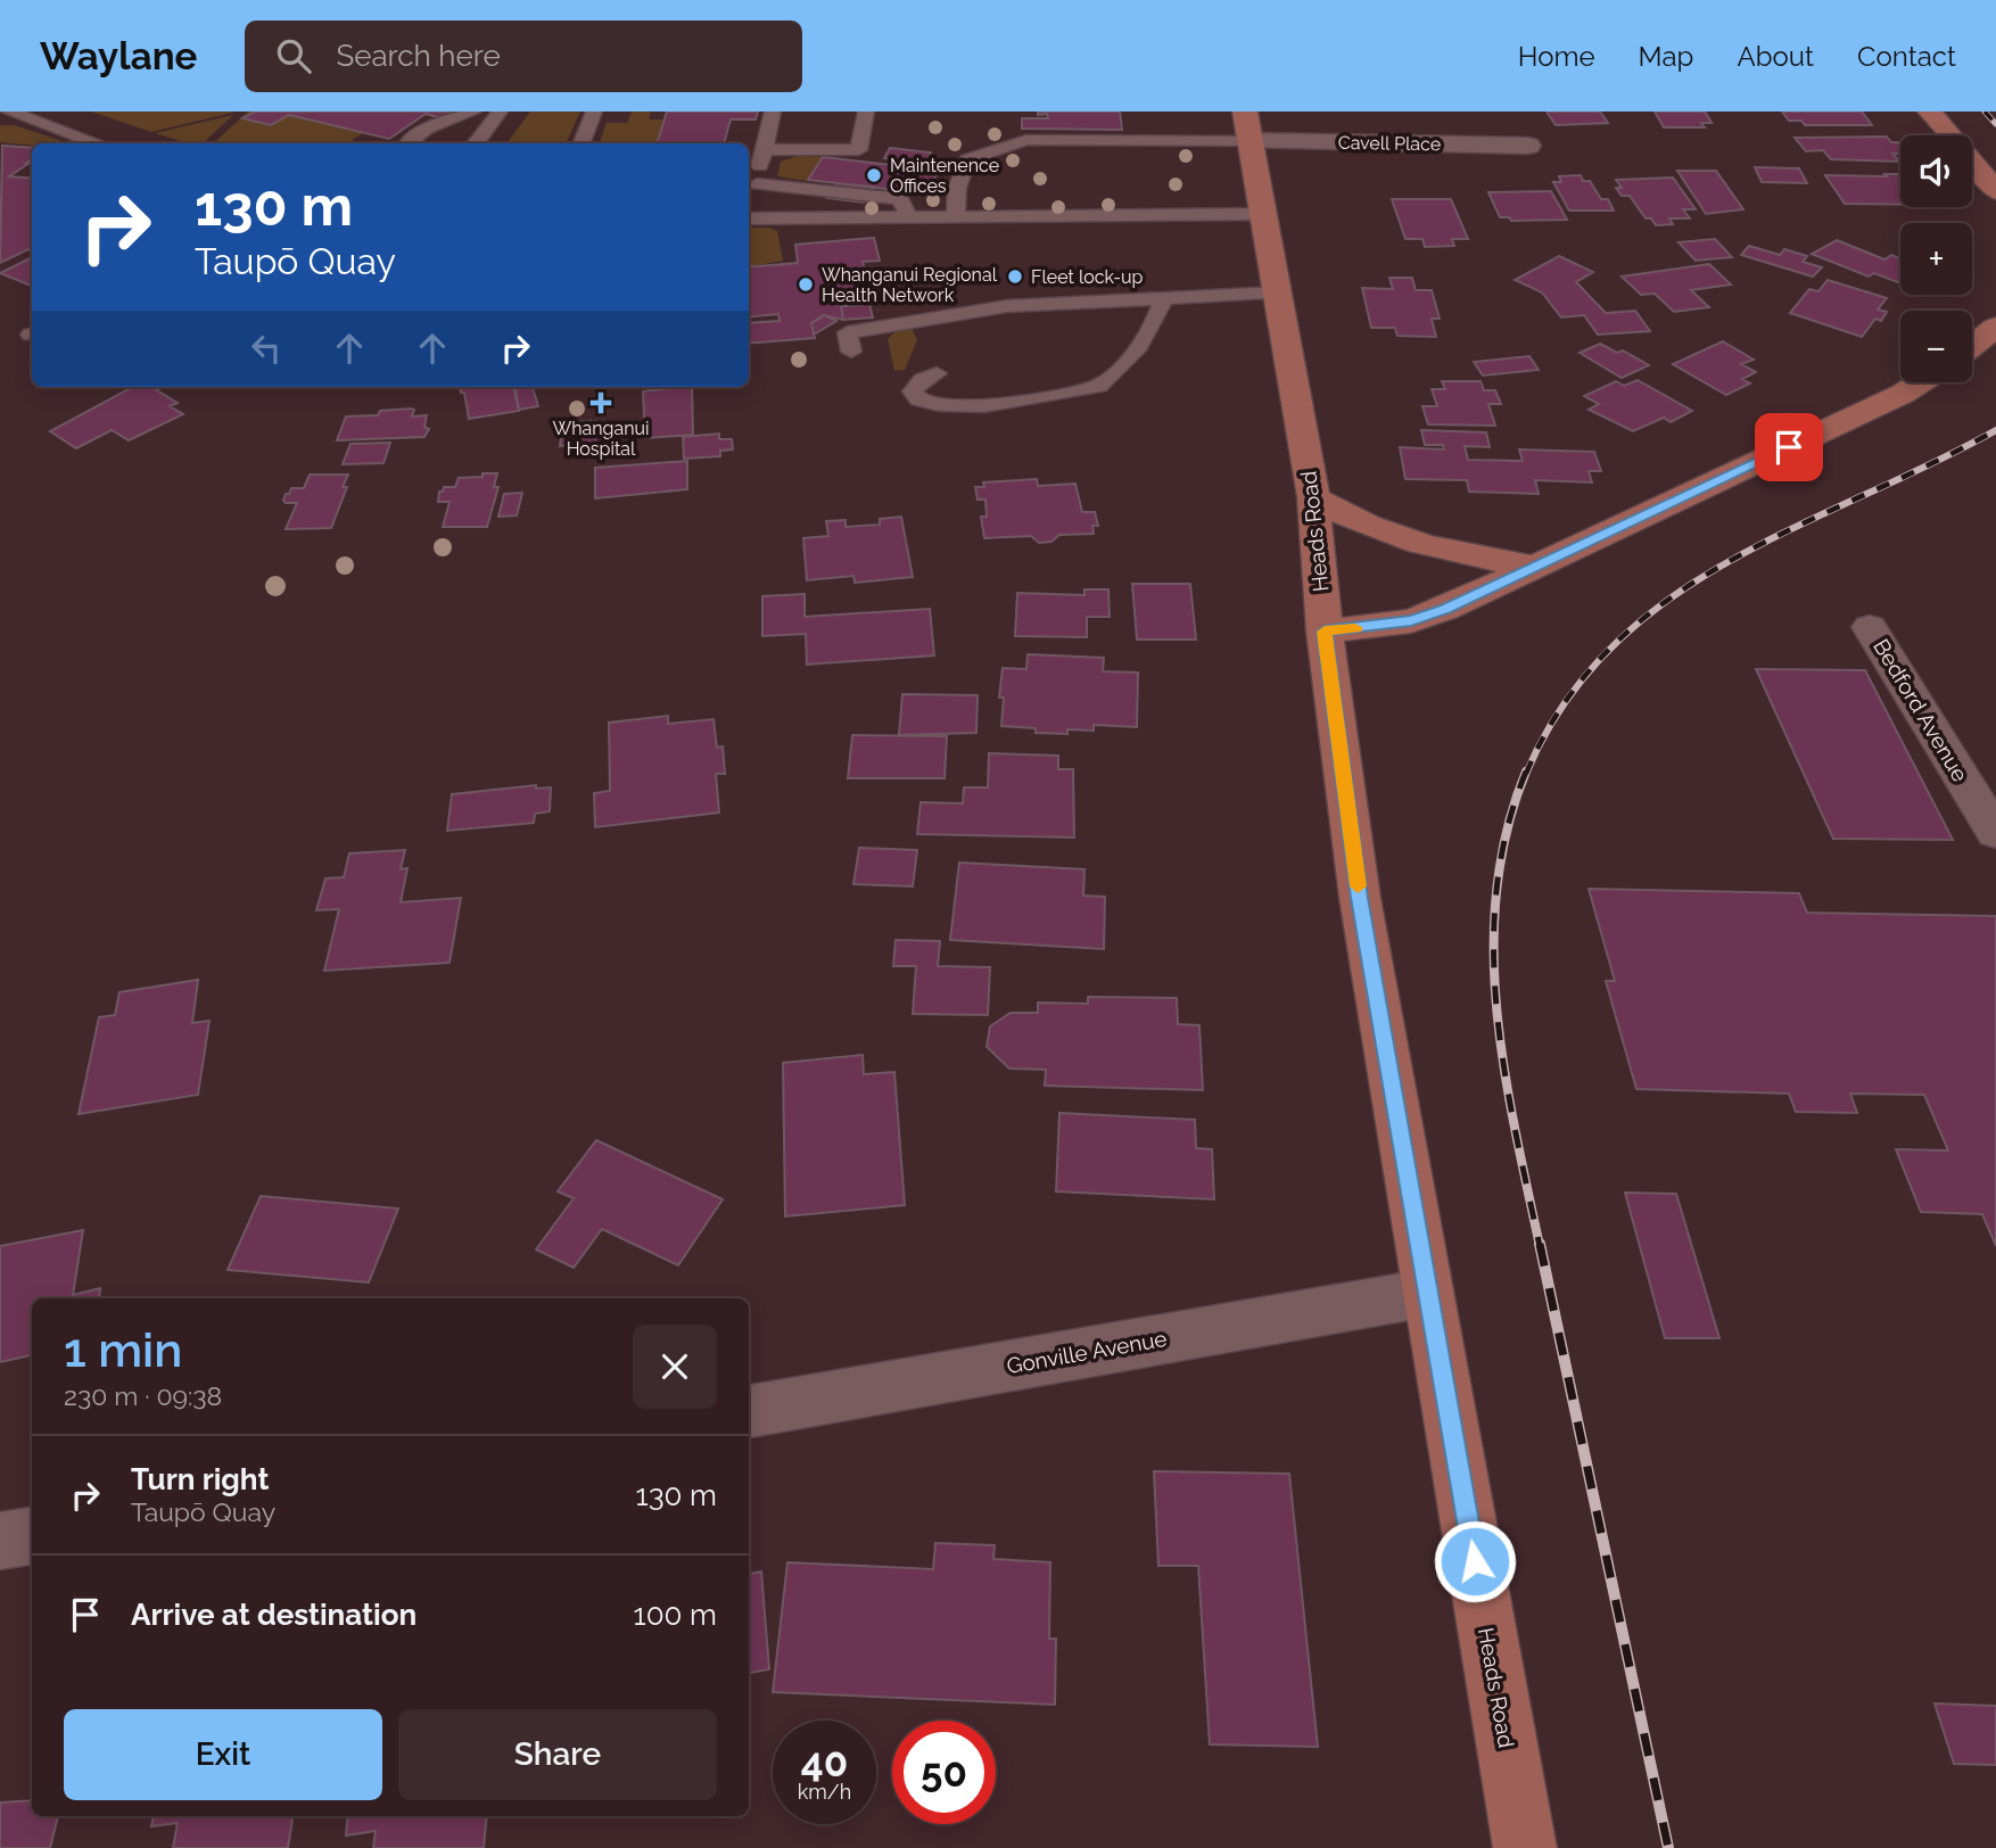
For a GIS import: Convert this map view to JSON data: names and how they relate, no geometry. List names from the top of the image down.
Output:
{
  "streets": {
    "main road": ["Heads Road"],
    "street": ["Cavell Place", "Bedford Avenue", "Gonville Avenue"]
  },
  "crossings": [
    ["Cavell Place", "Heads Road"],
    ["Heads Road", "Gonville Avenue"]
  ],
  "places": {
    "other": ["Maintenence Offices", "Fleet lock-up", "Whanganui Regional Health Network"],
    "health": ["Whanganui Hospital"]
  },
  "page": {
    "header": "Waylane",
    "search": "Search here",
    "nav": [
      "Home",
      "Map",
      "About",
      "Contact"
    ],
    "map_buttons": ["+", "−"],
    "turn": ["130 m", "Taupō Quay"],
    "heading": ["1 min", "230 m · 09:38"],
    "list": [
      {
        "name": "Turn right",
        "note": "Taupō Quay",
        "value": "130 m"
      },
      {
        "name": "Arrive at destination",
        "value": "100 m"
      }
    ],
    "buttons": ["Exit", "Share"],
    "speed": "40 km/h",
    "limit": "50"
  }
}
